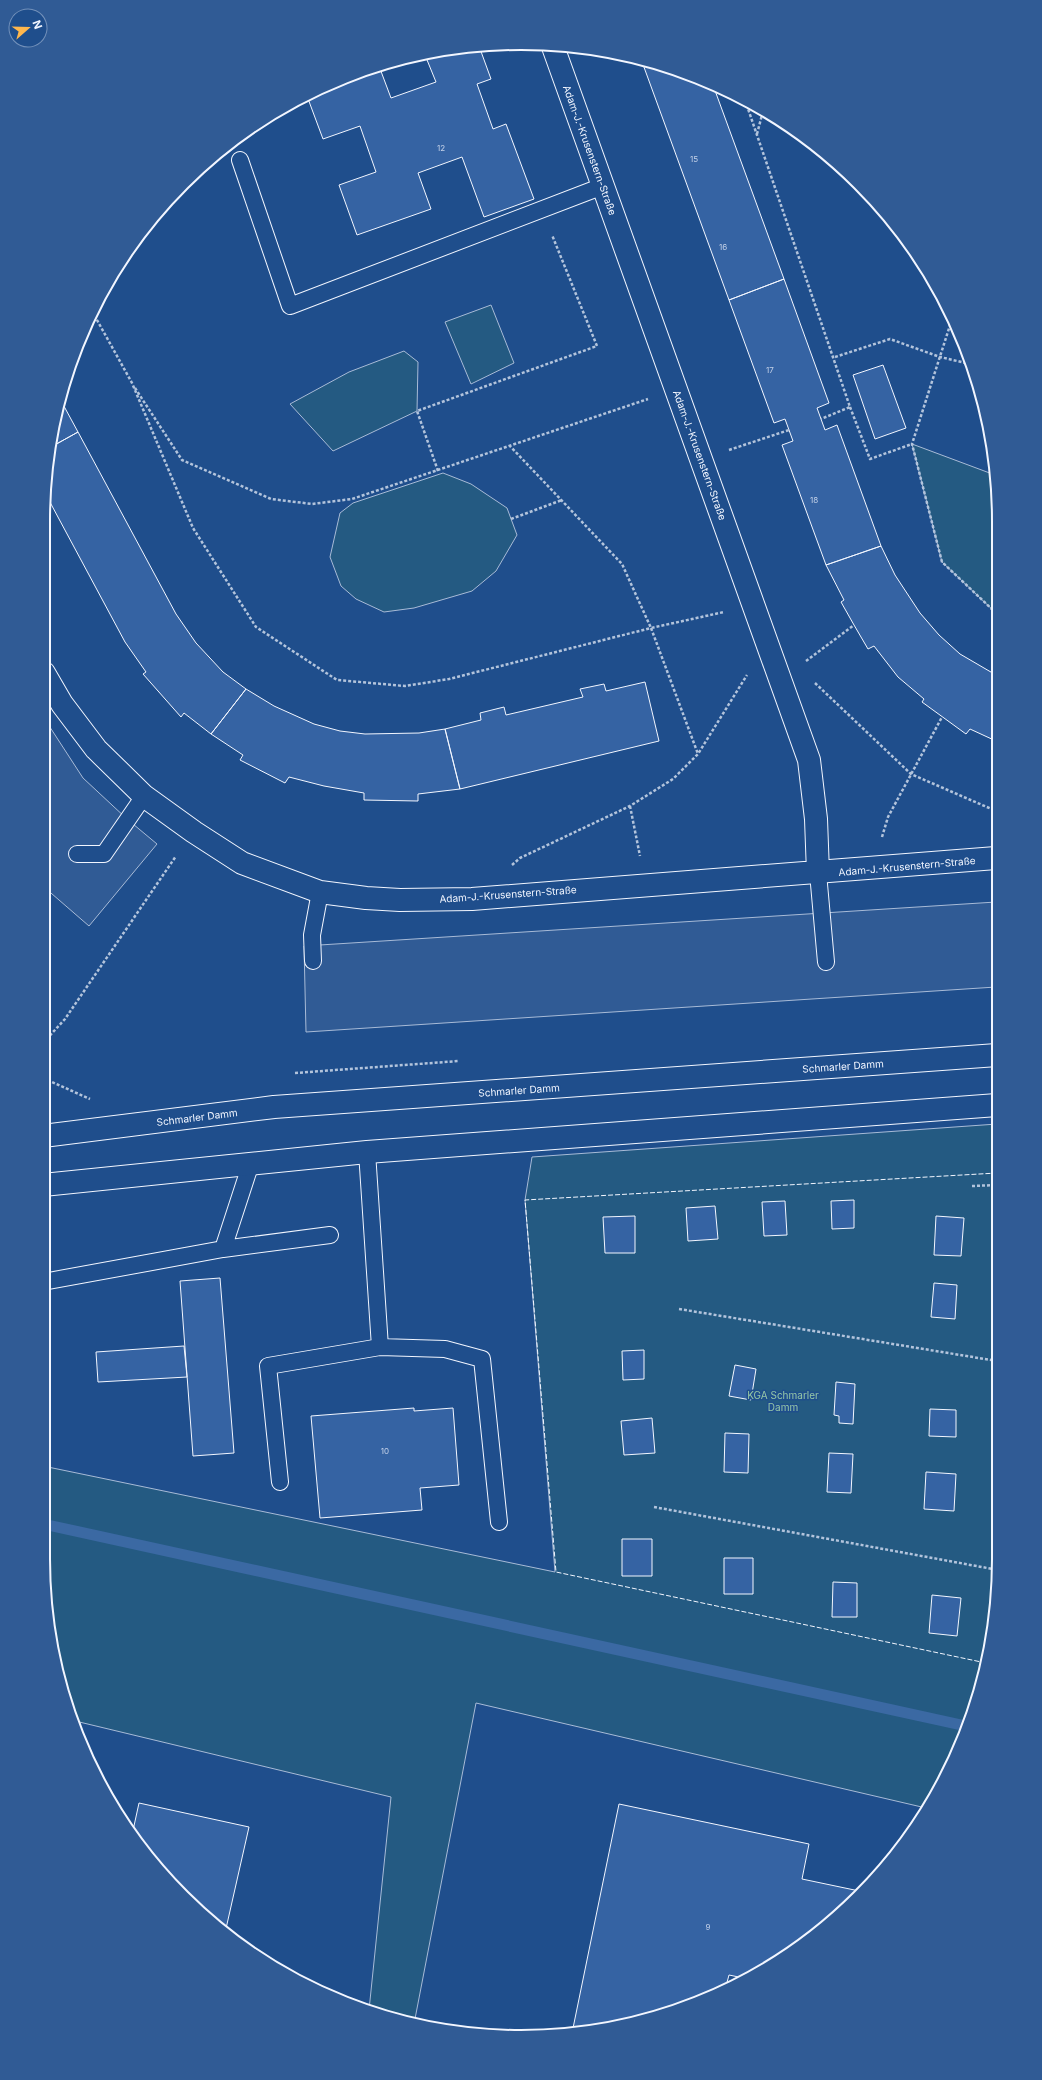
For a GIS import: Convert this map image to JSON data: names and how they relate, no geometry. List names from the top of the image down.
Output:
{
  "streets": {
    "street": ["Adam-J.-Krusenstern-Straße", "Schmarler Damm"]
  },
  "parks": ["KGA Schmarler Damm"],
  "house_numbers": [
    "12",
    "15",
    "16",
    "17",
    "18",
    "10",
    "9"
  ],
  "north": "right"
}
